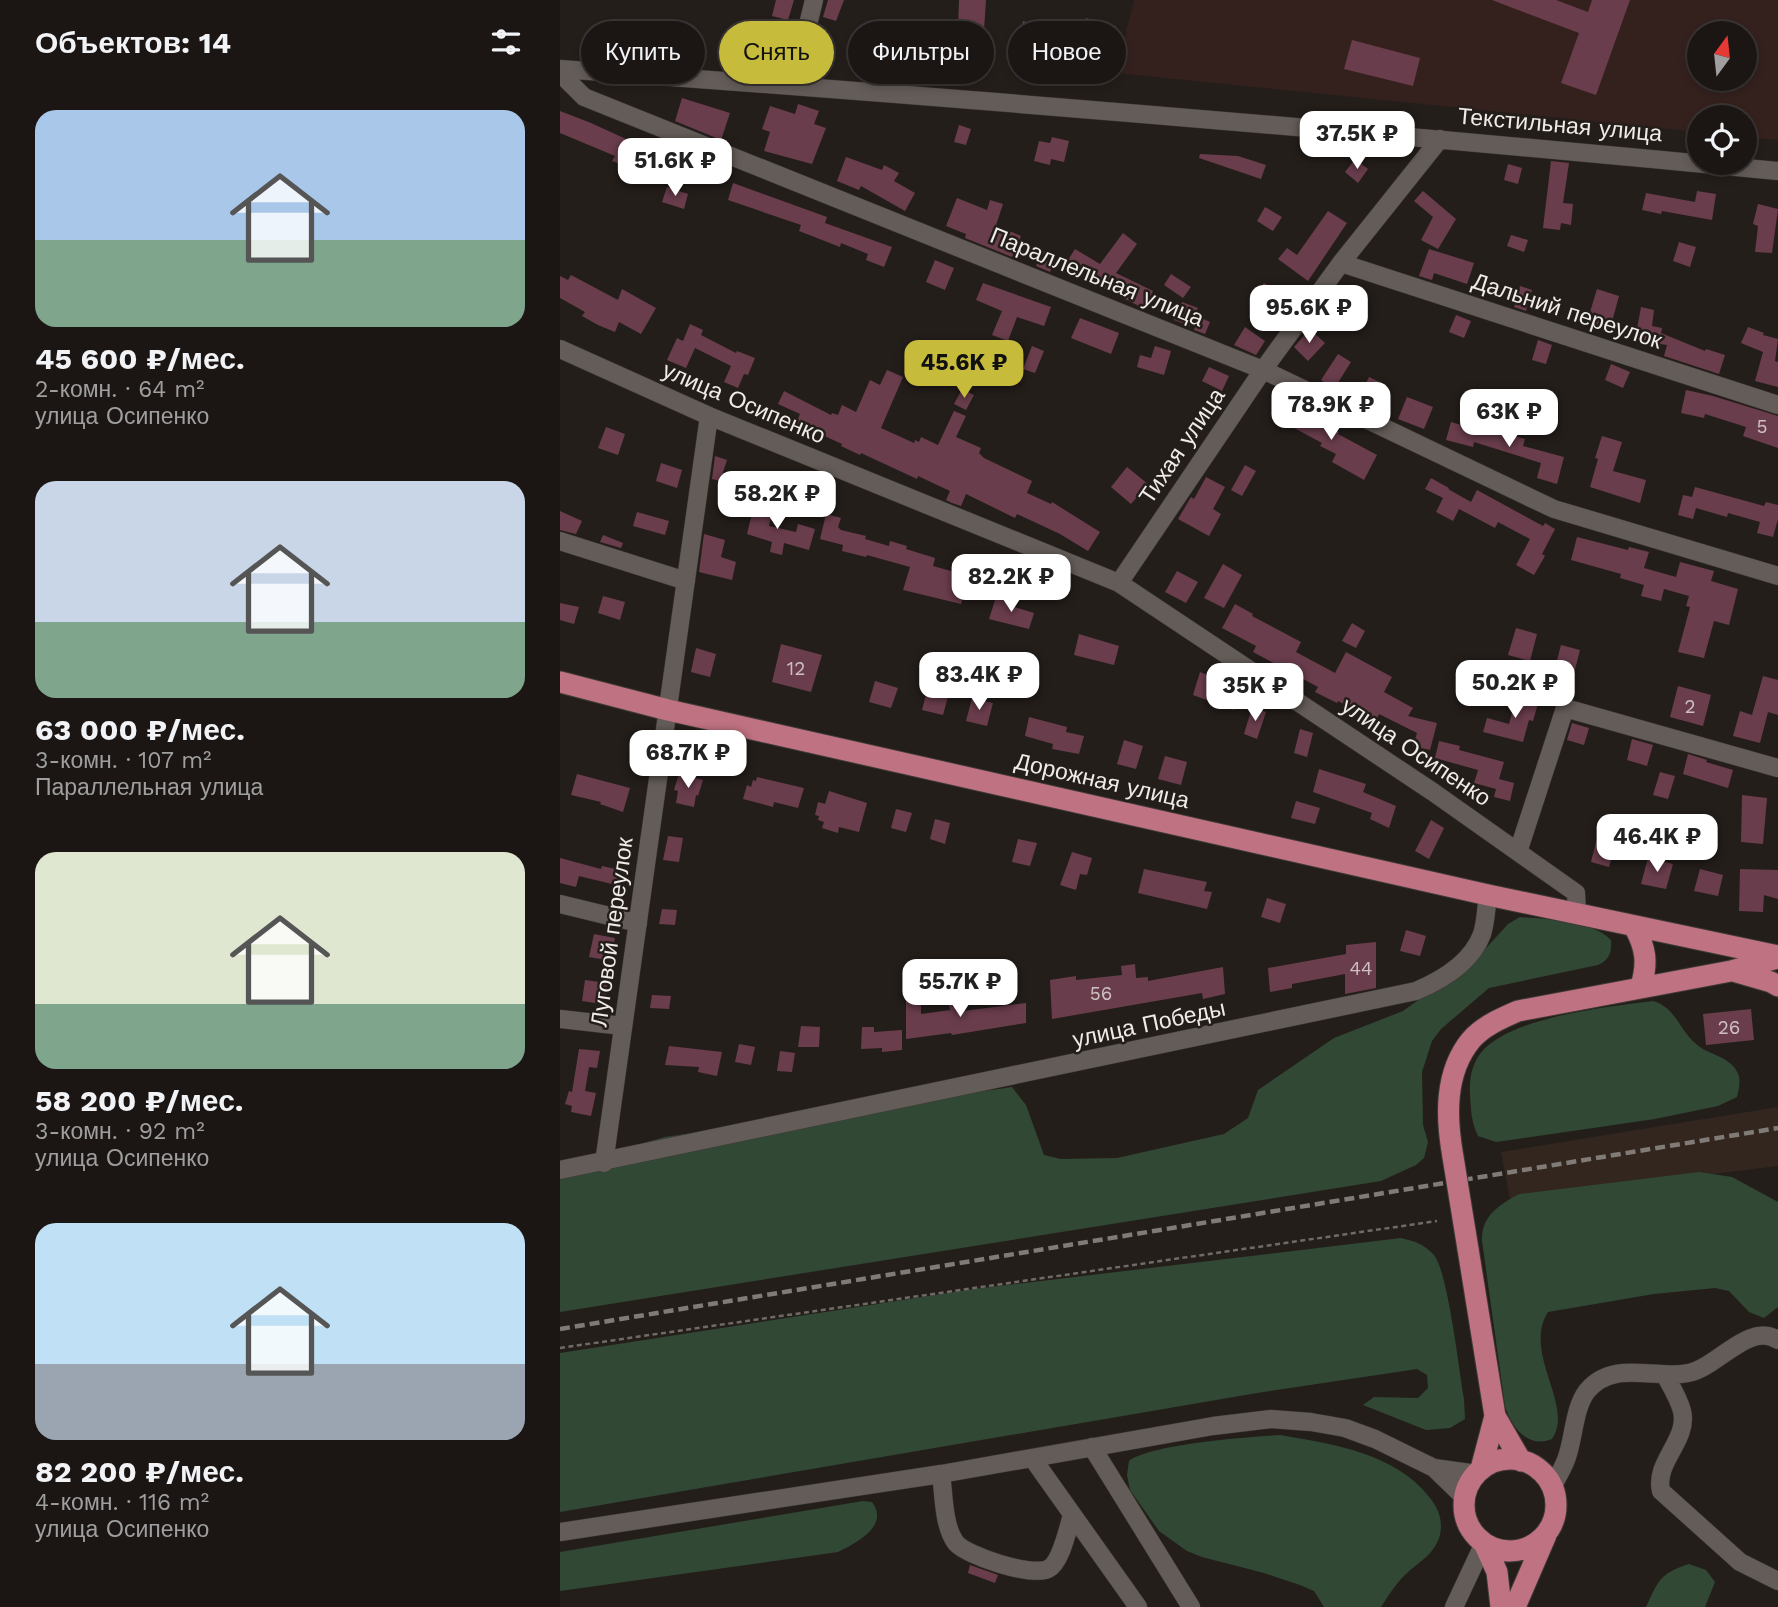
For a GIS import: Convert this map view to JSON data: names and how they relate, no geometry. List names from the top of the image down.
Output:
{
  "streets": {
    "main road": ["Дорожная улица"],
    "street": [
      "Текстильная улица",
      "Параллельная улица",
      "Дальний переулок",
      "улица Осипенко",
      "Тихая улица",
      "Луговой переулок",
      "улица Победы"
    ]
  },
  "crossings": [
    ["Текстильная улица", "Параллельная улица"],
    ["Текстильная улица", "Тихая улица"],
    ["Параллельная улица", "Тихая улица"],
    ["Дальний переулок", "Тихая улица"],
    ["улица Осипенко", "Тихая улица"],
    ["улица Осипенко", "Дорожная улица"],
    ["улица Осипенко", "Луговой переулок"],
    ["Дорожная улица", "Луговой переулок"],
    ["Дорожная улица", "улица Победы"],
    ["Луговой переулок", "улица Победы"]
  ],
  "house_numbers": [
    "5",
    "12",
    "2",
    "44",
    "56",
    "26"
  ],
  "north": "top",
  "page": {
    "heading": "Объектов: 14",
    "chip": [
      "Купить",
      "Снять",
      "Фильтры",
      "Новое"
    ],
    "list": [
      {
        "name": "45 600 ₽/мес.",
        "note": "2-комн. · 64 m² · улица Осипенко"
      },
      {
        "name": "63 000 ₽/мес.",
        "note": "3-комн. · 107 m² · Параллельная улица"
      },
      {
        "name": "58 200 ₽/мес.",
        "note": "3-комн. · 92 m² · улица Осипенко"
      },
      {
        "name": "82 200 ₽/мес.",
        "note": "4-комн. · 116 m² · улица Осипенко"
      }
    ],
    "price": [
      "37.5K ₽",
      "51.6K ₽",
      "95.6K ₽",
      "45.6K ₽",
      "78.9K ₽",
      "63K ₽",
      "58.2K ₽",
      "82.2K ₽",
      "83.4K ₽",
      "50.2K ₽",
      "35K ₽",
      "68.7K ₽",
      "46.4K ₽",
      "55.7K ₽"
    ]
  }
}
